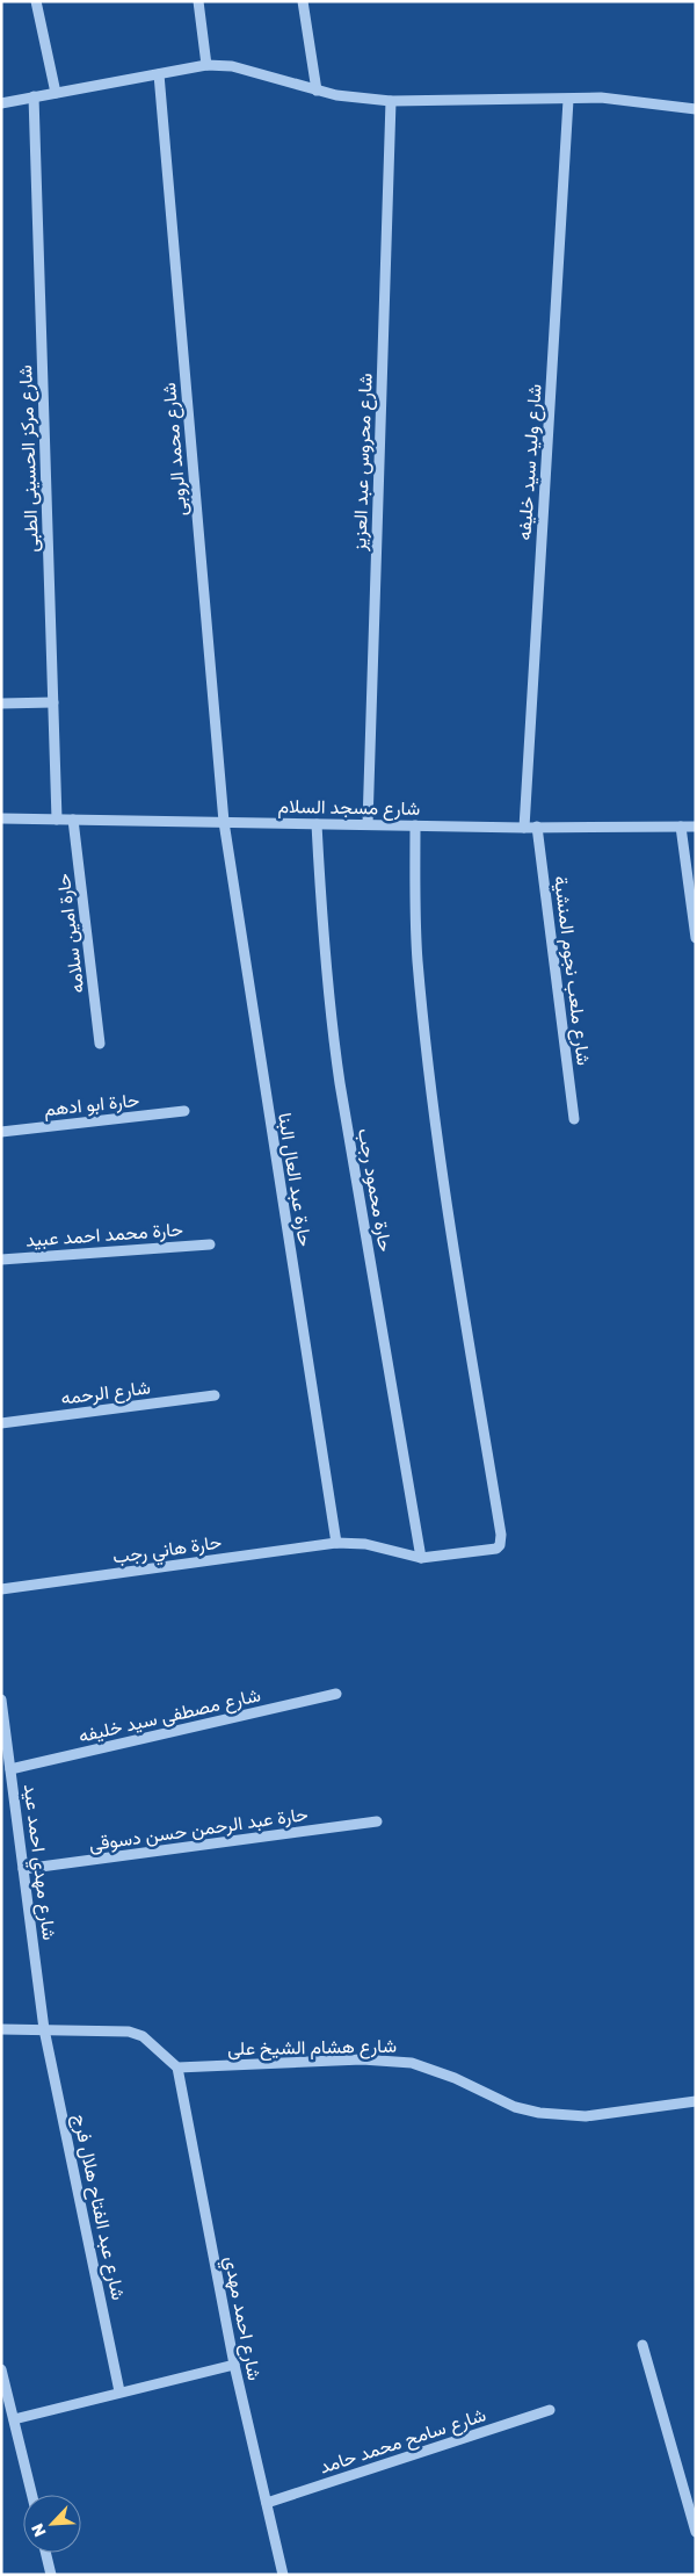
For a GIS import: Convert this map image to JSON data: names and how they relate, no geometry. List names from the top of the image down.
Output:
{
  "streets": {
    "street": [
      "شارع محمد الروبى",
      "شارع مركز الحسينى الطبى",
      "شارع محروس عبد العزيز",
      "شارع وليد سيد خليفه",
      "شارع مسجد السلام",
      "حارة امين سلامه",
      "شارع ملعب نجوم المنشية",
      "حارة ابو ادهم",
      "حارة عبد العال البنا",
      "حارة محمود رجب",
      "حارة محمد احمد عبيد",
      "شارع الرحمه",
      "حارة هاني رجب",
      "شارع مصطفى سيد خليفه",
      "حارة عبد الرحمن حسن دسوقى",
      "شارع مهدي احمد عيد",
      "شارع هشام الشيخ على",
      "شارع عبد الفتاح هلال فرج",
      "شارع احمد مهدي",
      "شارع سامح محمد حامد"
    ]
  },
  "crossings": [
    ["شارع محمد الروبى", "شارع مسجد السلام"],
    ["شارع محمد الروبى", "حارة عبد العال البنا"],
    ["شارع مركز الحسينى الطبى", "شارع مسجد السلام"],
    ["شارع محروس عبد العزيز", "شارع مسجد السلام"],
    ["شارع وليد سيد خليفه", "شارع مسجد السلام"],
    ["شارع مسجد السلام", "حارة امين سلامه"],
    ["شارع مسجد السلام", "شارع ملعب نجوم المنشية"],
    ["شارع مسجد السلام", "حارة عبد العال البنا"],
    ["شارع مسجد السلام", "حارة محمود رجب"],
    ["حارة عبد العال البنا", "حارة هاني رجب"],
    ["حارة محمود رجب", "حارة هاني رجب"],
    ["شارع مصطفى سيد خليفه", "شارع مهدي احمد عيد"],
    ["حارة عبد الرحمن حسن دسوقى", "شارع مهدي احمد عيد"],
    ["شارع مهدي احمد عيد", "شارع عبد الفتاح هلال فرج"],
    ["شارع هشام الشيخ على", "شارع احمد مهدي"],
    ["شارع احمد مهدي", "شارع سامح محمد حامد"]
  ],
  "north": "bottom left"
}
